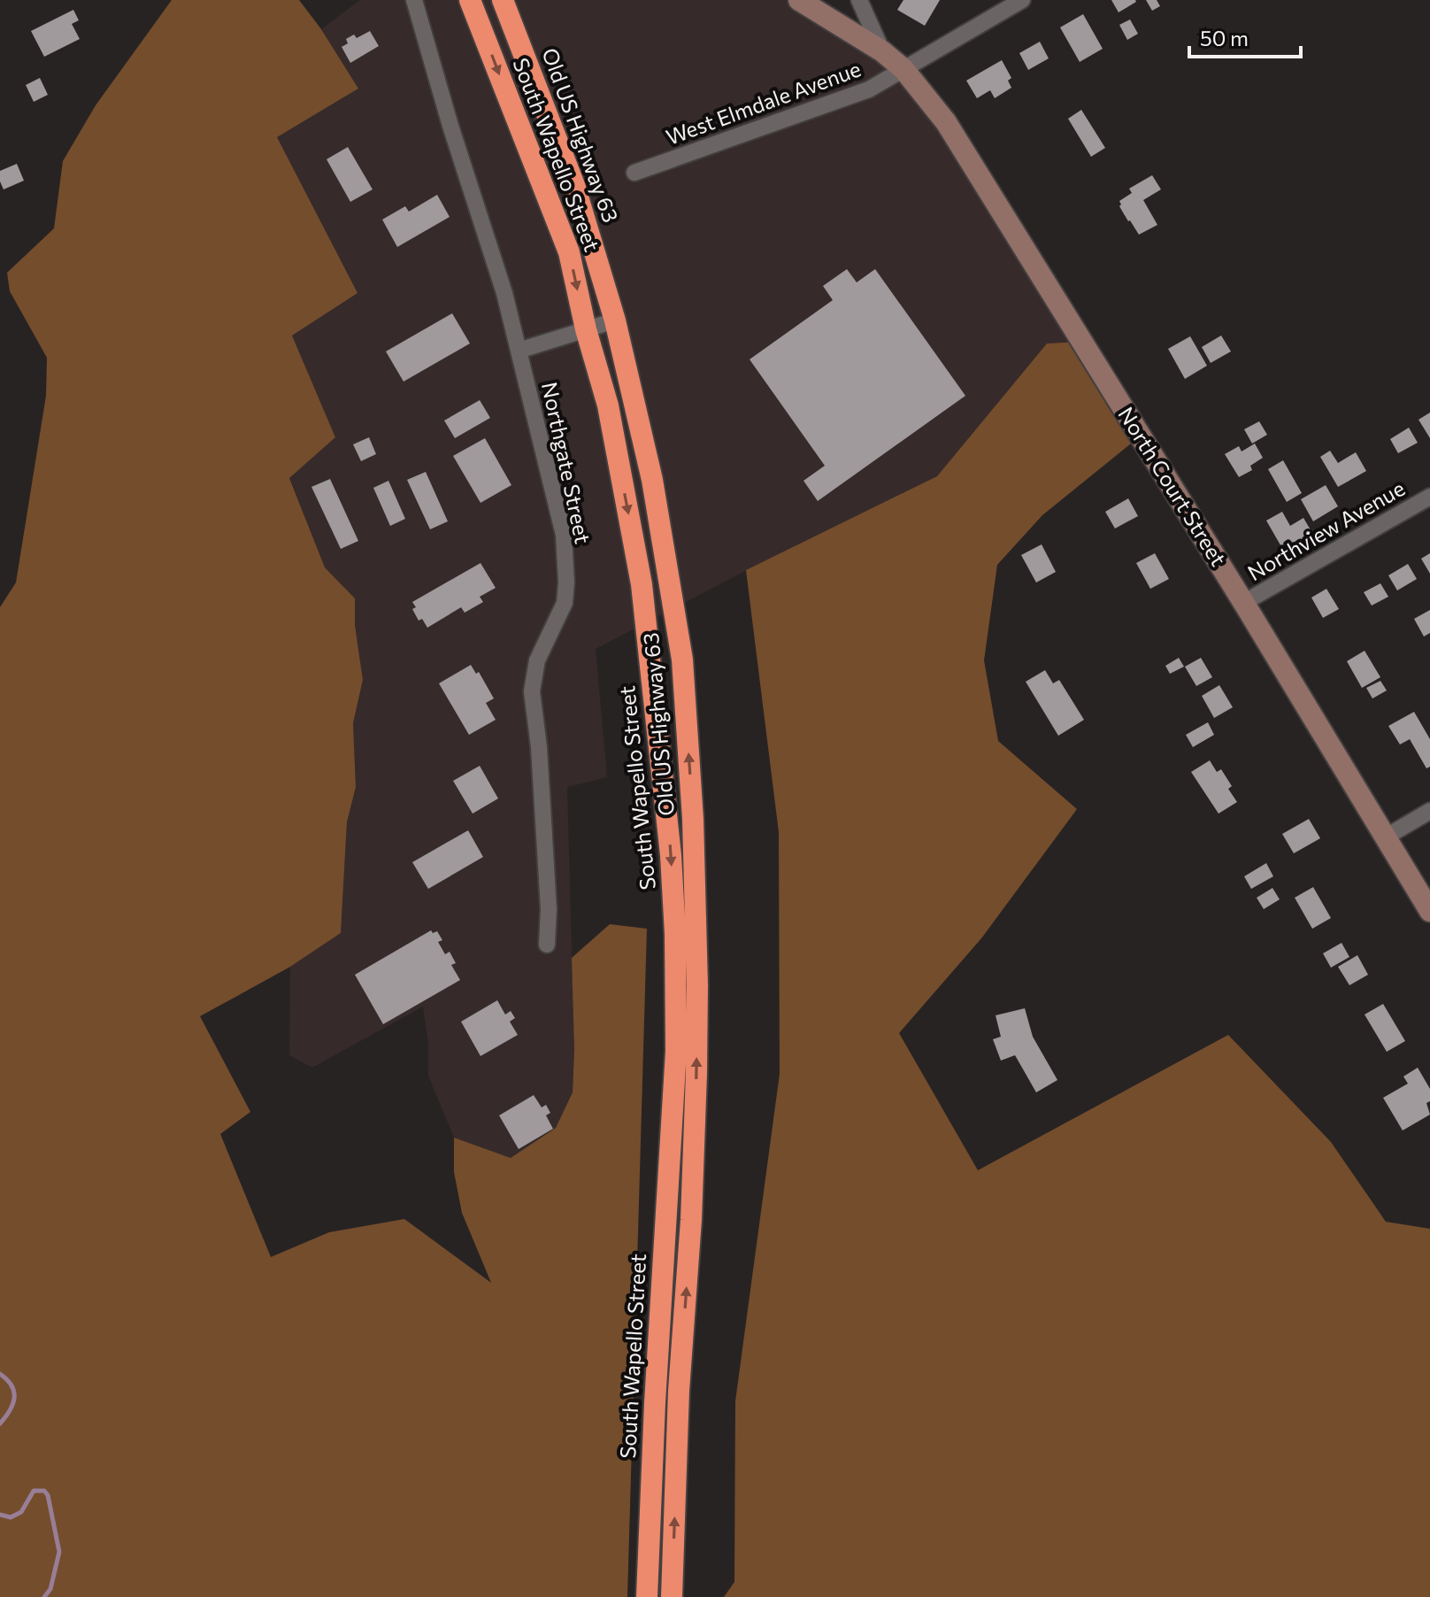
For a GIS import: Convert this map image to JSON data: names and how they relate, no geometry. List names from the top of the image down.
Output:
{
  "streets": {
    "highway": ["Old US Highway 63", "South Wapello Street"],
    "main road": ["North Court Street"],
    "street": ["West Elmdale Avenue", "Northgate Street", "Northview Avenue"]
  },
  "crossings": [
    ["West Elmdale Avenue", "North Court Street"],
    ["North Court Street", "Northview Avenue"]
  ],
  "one_way": ["Old US Highway 63", "South Wapello Street"],
  "scale_bar": "50 m"
}
